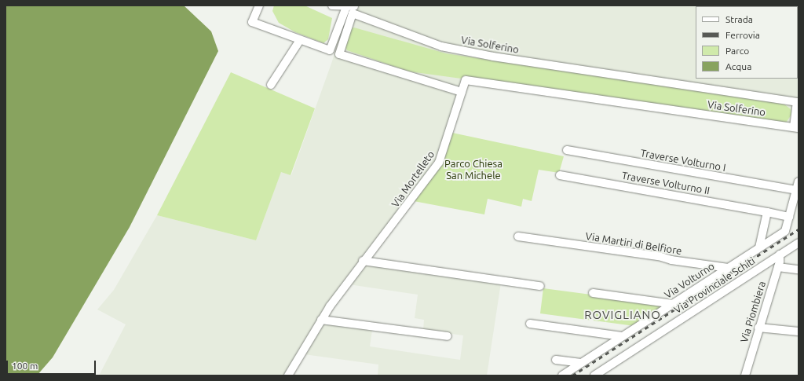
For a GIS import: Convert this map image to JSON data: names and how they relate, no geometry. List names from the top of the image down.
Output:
{
  "streets": {
    "street": [
      "Via Solferino",
      "Traverse Volturno I",
      "Via Mortelleto",
      "Traverse Volturno II",
      "Via Martiri di Belfiore",
      "Via Volturno",
      "Via Provinciale Schiti",
      "Via Piombiera"
    ]
  },
  "crossings": [
    ["Via Solferino", "Via Mortelleto"],
    ["Traverse Volturno I", "Via Volturno"],
    ["Traverse Volturno II", "Via Volturno"],
    ["Via Martiri di Belfiore", "Via Volturno"],
    ["Via Provinciale Schiti", "Via Piombiera"]
  ],
  "districts": ["ROVIGLIANO"],
  "parks": ["Parco Chiesa San Michele"],
  "legend": [
    "Strada",
    "Ferrovia",
    "Parco",
    "Acqua"
  ],
  "scale_bar": "100 m"
}
